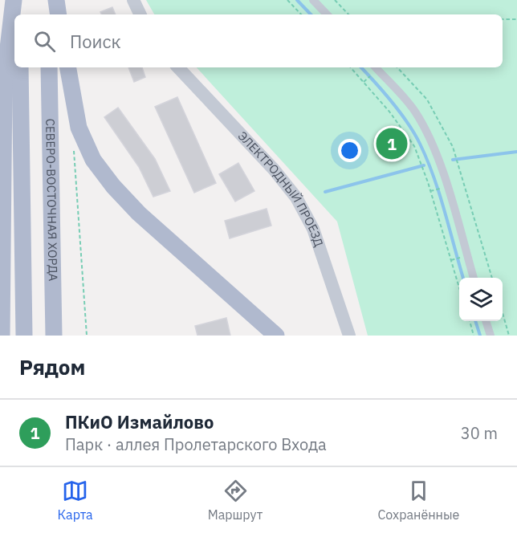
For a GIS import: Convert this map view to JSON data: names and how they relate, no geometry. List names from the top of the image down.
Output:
{
  "streets": {
    "main road": ["СЕВЕРО-ВОСТОЧНАЯ ХОРДА"],
    "street": ["ЭЛЕКТРОДНЫЙ ПРОЕЗД"]
  },
  "page": {
    "search": "Поиск",
    "pins": "1",
    "heading": "Рядом",
    "list": [
      {
        "mark": "1",
        "name": "ПКиО Измайлово",
        "note": "Парк · аллея Пролетарского Входа",
        "value": "30 m"
      }
    ],
    "nav": ["Карта", "Маршрут", "Сохранённые"]
  }
}
